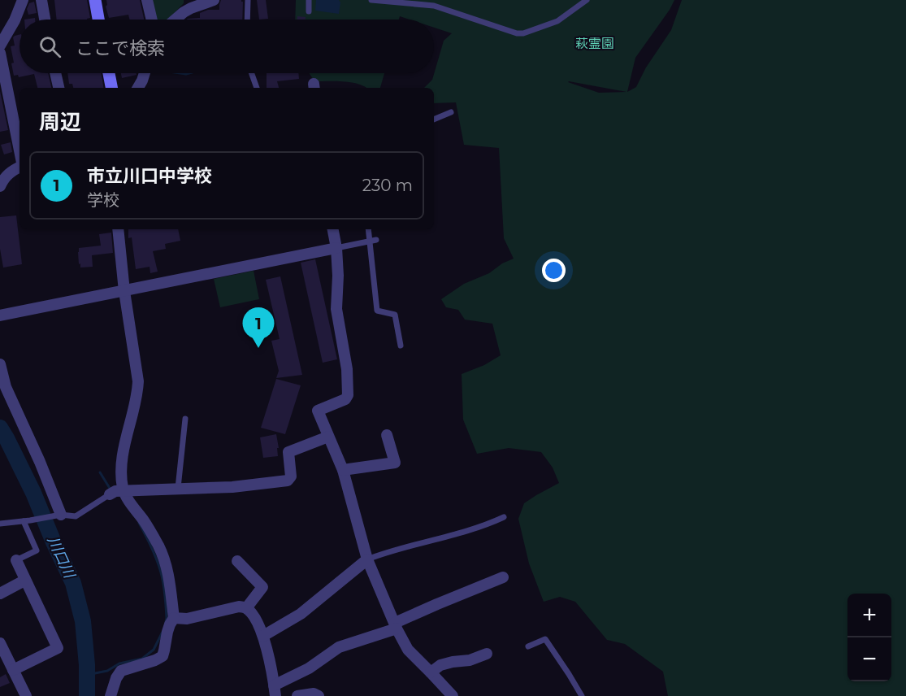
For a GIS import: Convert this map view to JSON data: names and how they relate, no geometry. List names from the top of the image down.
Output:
{
  "water": ["川口川"],
  "parks": ["萩霊園"],
  "page": {
    "search": "ここで検索",
    "heading": "周辺",
    "list": [
      {
        "mark": "1",
        "name": "市立川口中学校",
        "note": "学校",
        "value": "230 m"
      }
    ],
    "pins": "1",
    "map_buttons": ["+", "−"]
  }
}
